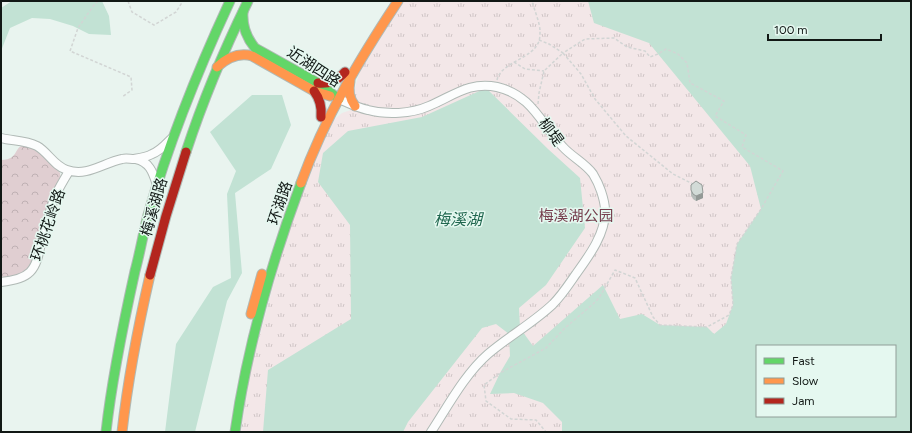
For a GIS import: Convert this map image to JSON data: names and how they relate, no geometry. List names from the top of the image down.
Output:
{
  "streets": {
    "main road": ["近湖四路", "环湖路", "梅溪湖路"],
    "street": ["柳堤", "环桃花岭路"]
  },
  "crossings": [
    ["近湖四路", "柳堤"],
    ["近湖四路", "环湖路"],
    ["近湖四路", "梅溪湖路"],
    ["柳堤", "环湖路"]
  ],
  "water": ["梅溪湖"],
  "parks": ["梅溪湖公园"],
  "legend": ["Fast", "Slow", "Jam"],
  "scale_bar": "100 m"
}
